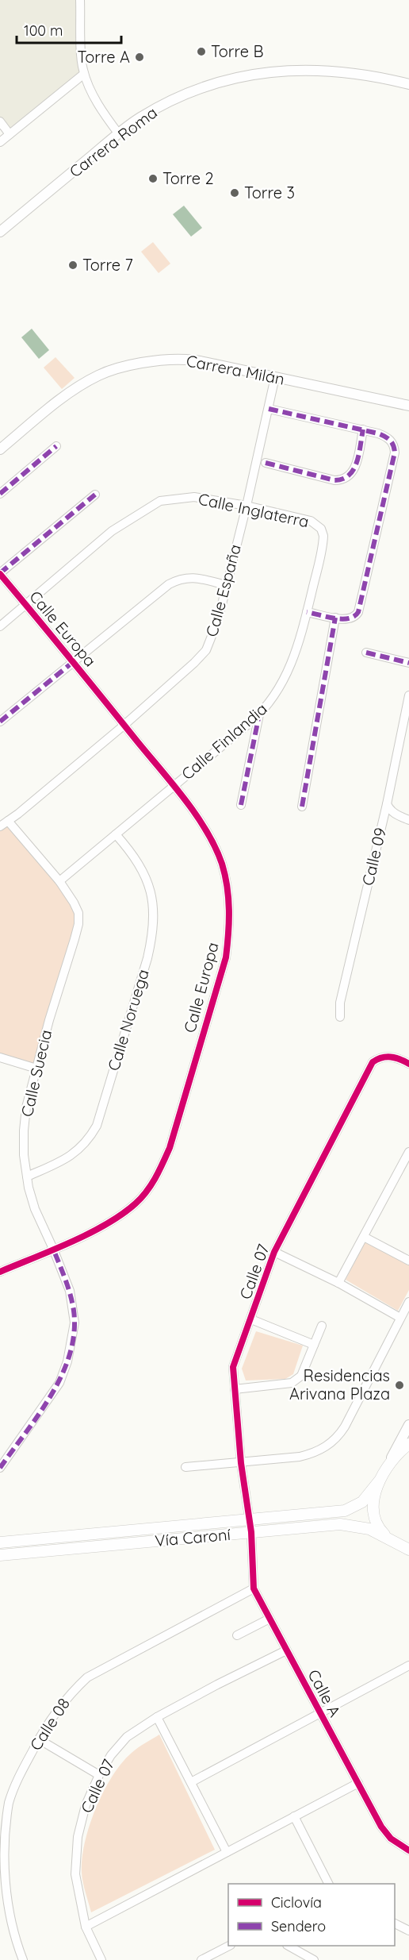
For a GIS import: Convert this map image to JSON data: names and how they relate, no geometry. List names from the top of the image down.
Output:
{
  "streets": {
    "main road": ["Vía Caroní"],
    "street": [
      "Carrera Roma",
      "Carrera Milán",
      "Calle Inglaterra",
      "Calle España",
      "Calle Europa",
      "Calle Finlandia",
      "Calle 09",
      "Calle Noruega",
      "Calle Suecia",
      "Calle 07",
      "Calle A",
      "Calle 08"
    ]
  },
  "crossings": [
    ["Carrera Milán", "Calle España"],
    ["Calle Inglaterra", "Calle España"],
    ["Calle Inglaterra", "Calle Europa"],
    ["Calle Inglaterra", "Calle Finlandia"],
    ["Calle España", "Calle Europa"],
    ["Calle España", "Calle Suecia"],
    ["Calle Europa", "Calle Finlandia"],
    ["Calle Europa", "Calle Suecia"],
    ["Calle Finlandia", "Calle Noruega"],
    ["Calle Finlandia", "Calle Suecia"],
    ["Calle Noruega", "Calle Suecia"],
    ["Calle 07", "Vía Caroní"],
    ["Calle 07", "Calle A"],
    ["Vía Caroní", "Calle A"],
    ["Calle A", "Calle 08"]
  ],
  "places": [
    "Torre B",
    "Torre A",
    "Torre 2",
    "Torre 3",
    "Torre 7",
    "Residencias Arivana Plaza"
  ],
  "legend": ["Ciclovía", "Sendero"],
  "scale_bar": "100 m"
}
